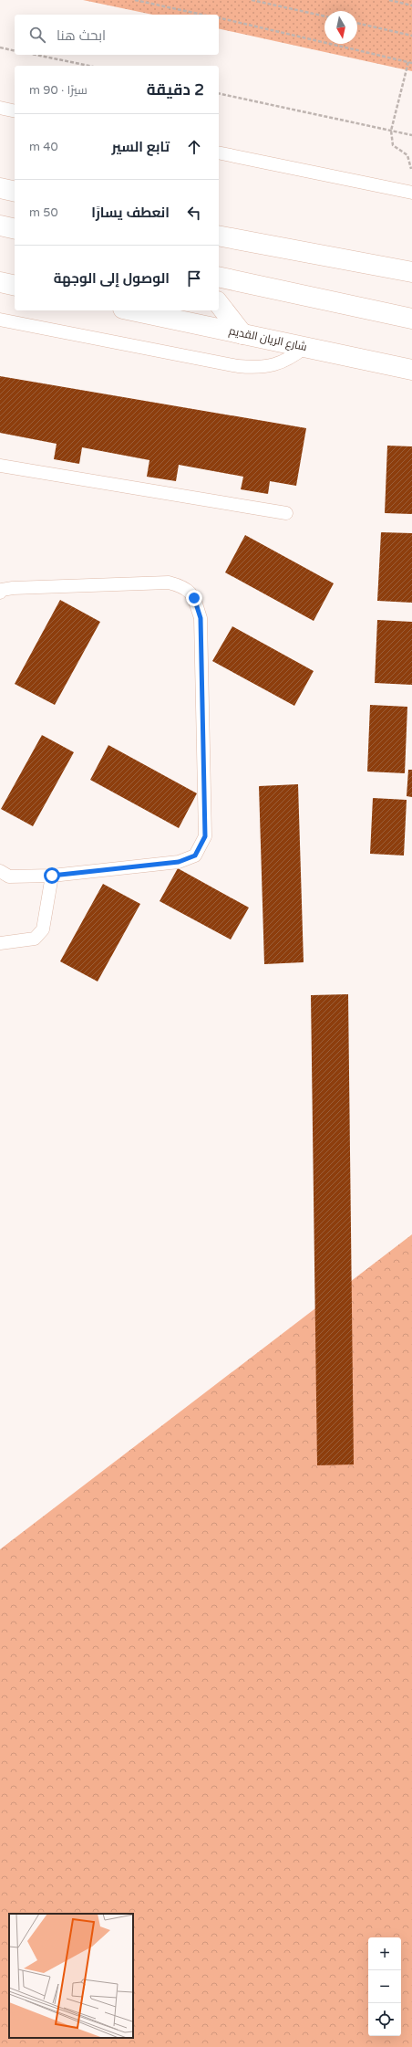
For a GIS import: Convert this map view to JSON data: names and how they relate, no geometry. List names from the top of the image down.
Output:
{
  "streets": {
    "street": ["شارع الريان القديم"]
  },
  "north": "bottom",
  "page": {
    "search": "ابحث هنا",
    "heading": ["2 دقيقة", "سيرًا · 90 m"],
    "list": [
      ["تابع السير", "40 m"],
      ["انعطف يسارًا", "50 m"],
      "الوصول إلى الوجهة"
    ],
    "map_buttons": ["+", "−"]
  }
}
